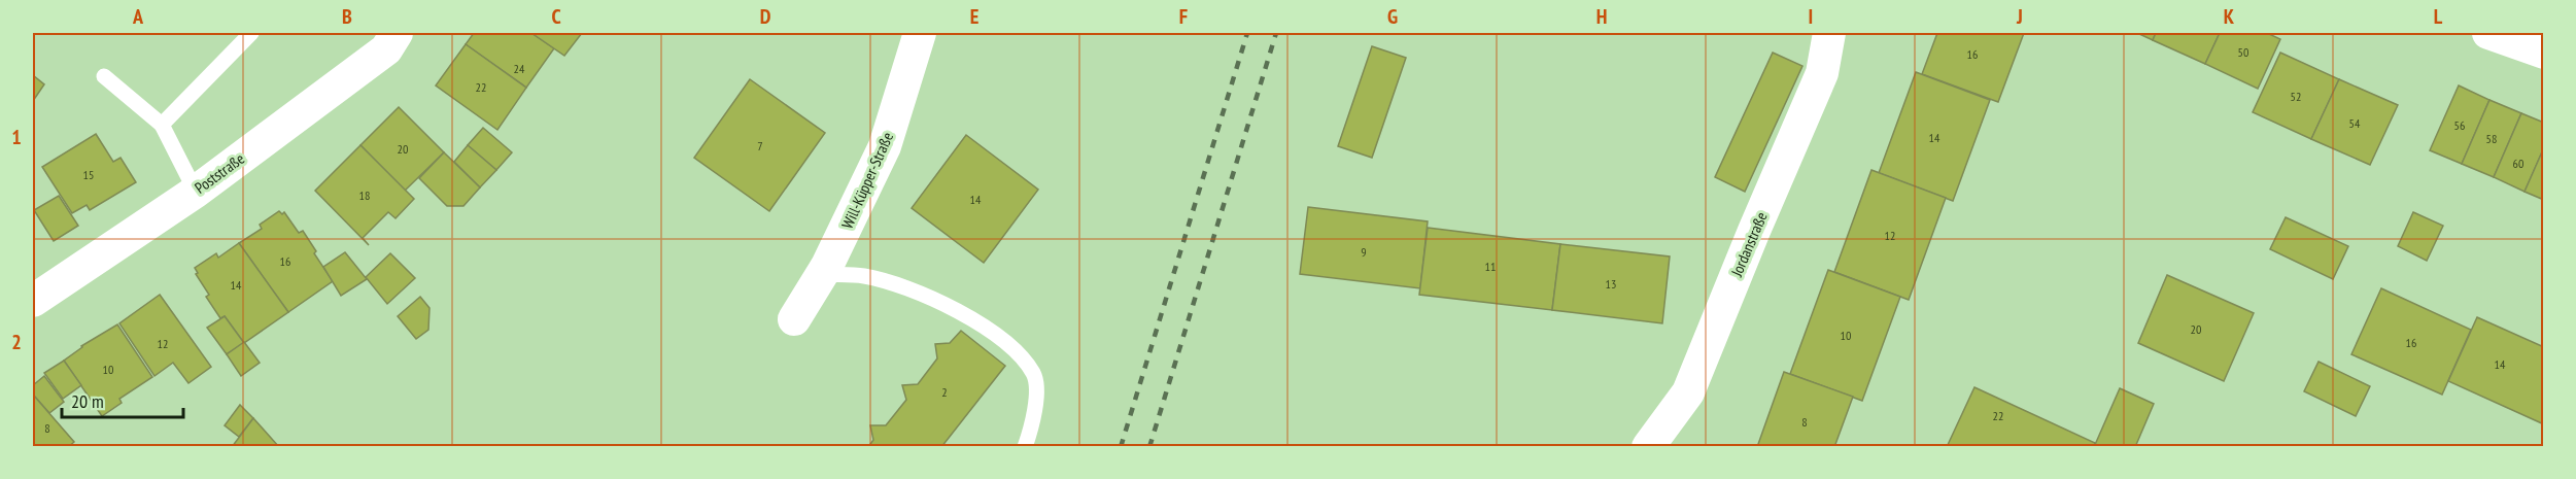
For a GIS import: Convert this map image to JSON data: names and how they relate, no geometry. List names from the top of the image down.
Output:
{
  "streets": {
    "street": ["Poststraße", "Will-Küpper-Straße", "Jordanstraße"]
  },
  "house_numbers": [
    "50",
    "16",
    "24",
    "22",
    "52",
    "54",
    "56",
    "14",
    "58",
    "7",
    "20",
    "60",
    "15",
    "18",
    "14",
    "12",
    "9",
    "16",
    "11",
    "13",
    "14",
    "20",
    "10",
    "16",
    "12",
    "14",
    "10",
    "2",
    "22",
    "8",
    "8"
  ],
  "scale_bar": "20 m",
  "grid": {
    "columns": [
      "A",
      "B",
      "C",
      "D",
      "E",
      "F",
      "G",
      "H",
      "I",
      "J",
      "K",
      "L"
    ],
    "rows": ["1", "2"]
  }
}
